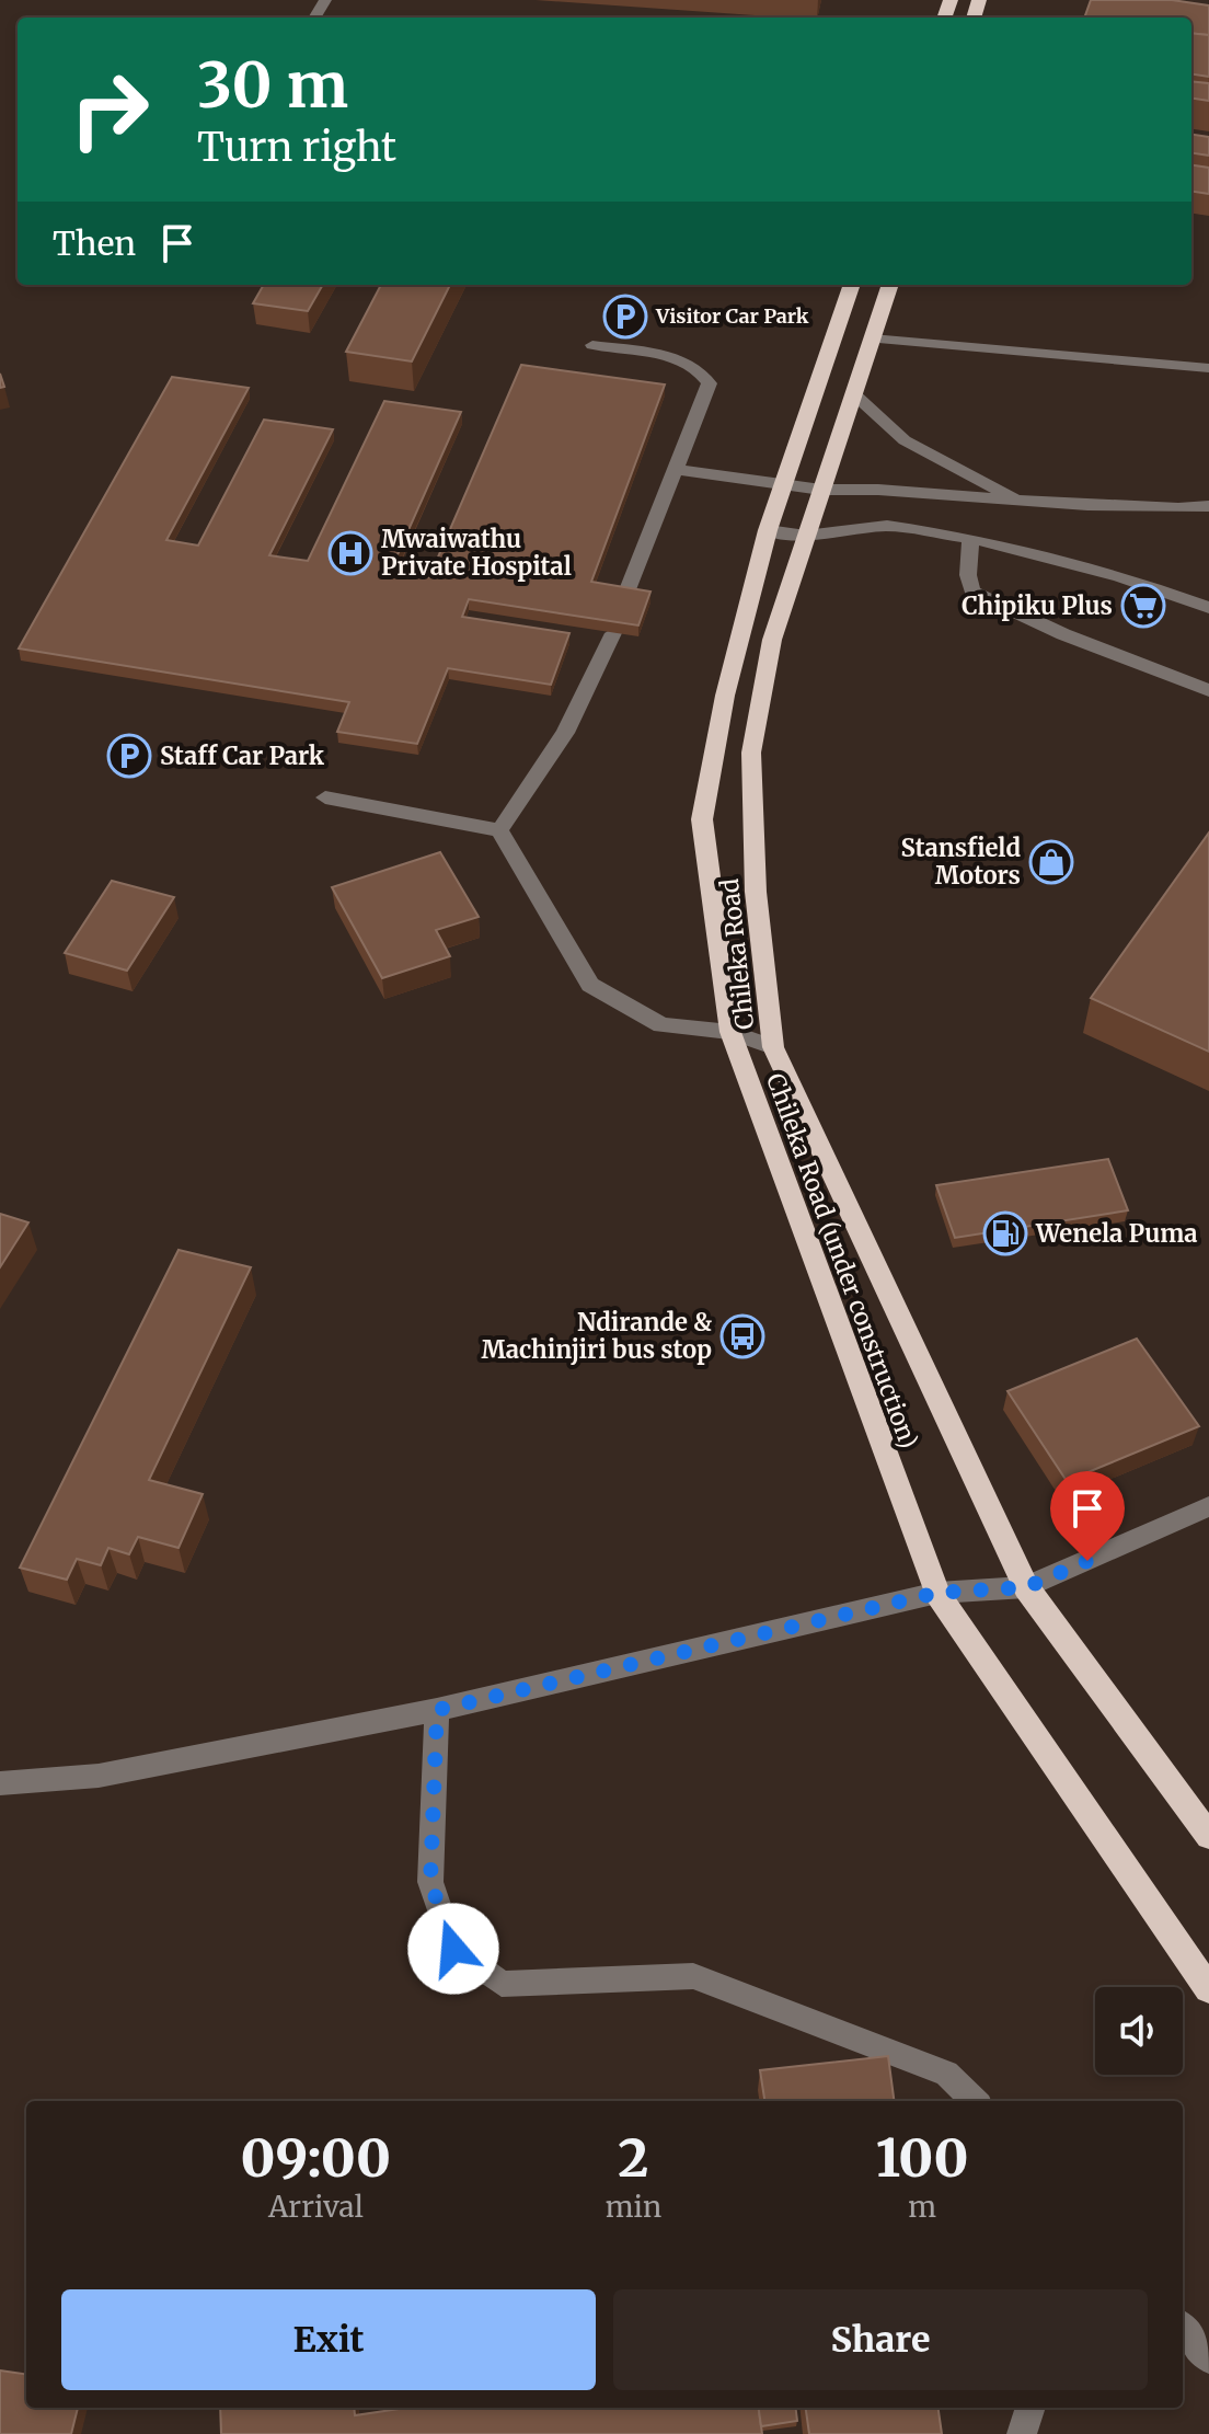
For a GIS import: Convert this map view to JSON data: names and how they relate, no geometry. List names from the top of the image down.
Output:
{
  "streets": {
    "highway": ["Chileka Road", "Chileka Road (under construction)"]
  },
  "places": {
    "parking": ["Visitor Car Park", "Staff Car Park"],
    "hospital": ["Mwaiwathu Private Hospital"],
    "supermarket": ["Chipiku Plus"],
    "shop": ["Stansfield Motors"],
    "fuel station": ["Wenela Puma"],
    "bus stop": ["Ndirande & Machinjiri bus stop"]
  },
  "page": {
    "turn": ["30 m", "Turn right"],
    "then": "Then",
    "eta": [
      "09:00",
      "Arrival",
      "2",
      "min",
      "100",
      "m"
    ],
    "buttons": ["Exit", "Share"]
  }
}
